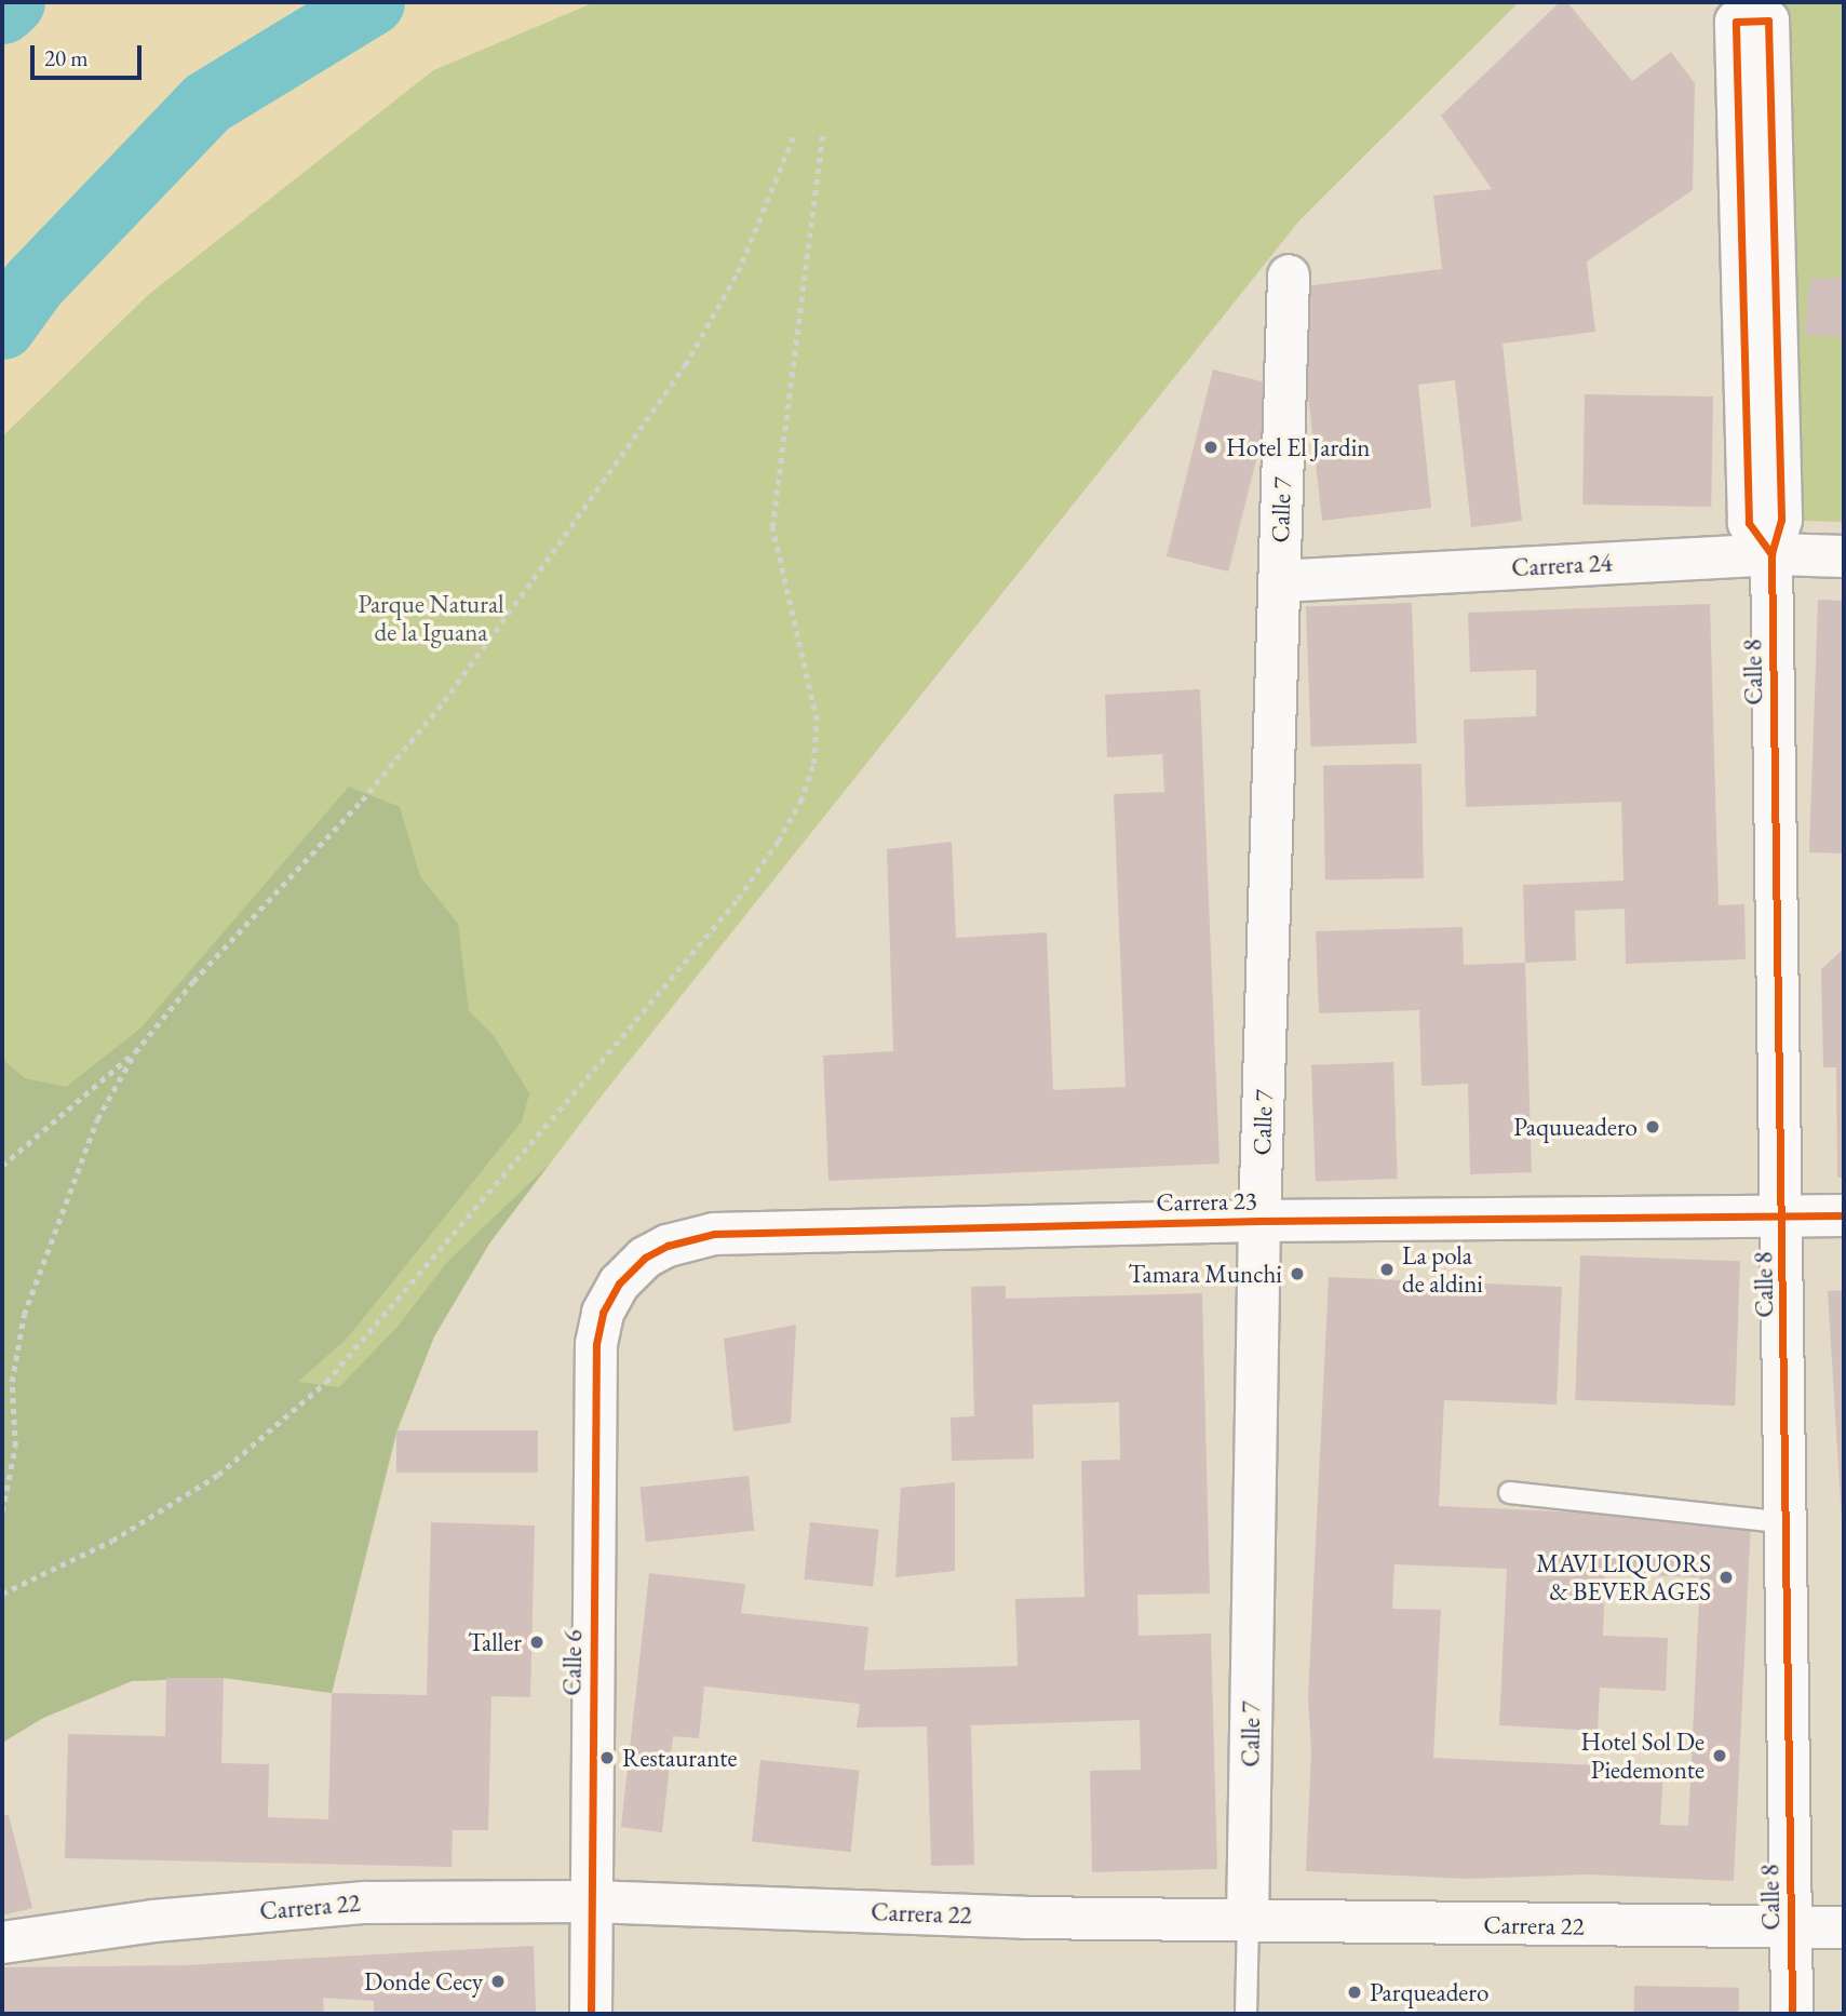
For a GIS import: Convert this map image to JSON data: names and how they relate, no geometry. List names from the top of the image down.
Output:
{
  "streets": {
    "street": [
      "Calle 7",
      "Carrera 24",
      "Calle 8",
      "Carrera 23",
      "Calle 6",
      "Carrera 22"
    ]
  },
  "crossings": [
    ["Calle 7", "Carrera 24"],
    ["Calle 7", "Carrera 23"],
    ["Calle 7", "Carrera 22"],
    ["Carrera 24", "Calle 8"],
    ["Calle 8", "Carrera 23"],
    ["Calle 8", "Carrera 22"],
    ["Carrera 23", "Calle 6"],
    ["Calle 6", "Carrera 22"]
  ],
  "parks": ["Parque Natural de la Iguana"],
  "places": [
    "Hotel El Jardin",
    "Paquueadero",
    "La pola de aldini",
    "Tamara Munchi",
    "MAVI LIQUORS & BEVERAGES",
    "Taller",
    "Hotel Sol De Piedemonte",
    "Restaurante",
    "Donde Cecy",
    "Parqueadero"
  ],
  "scale_bar": "20 m"
}
